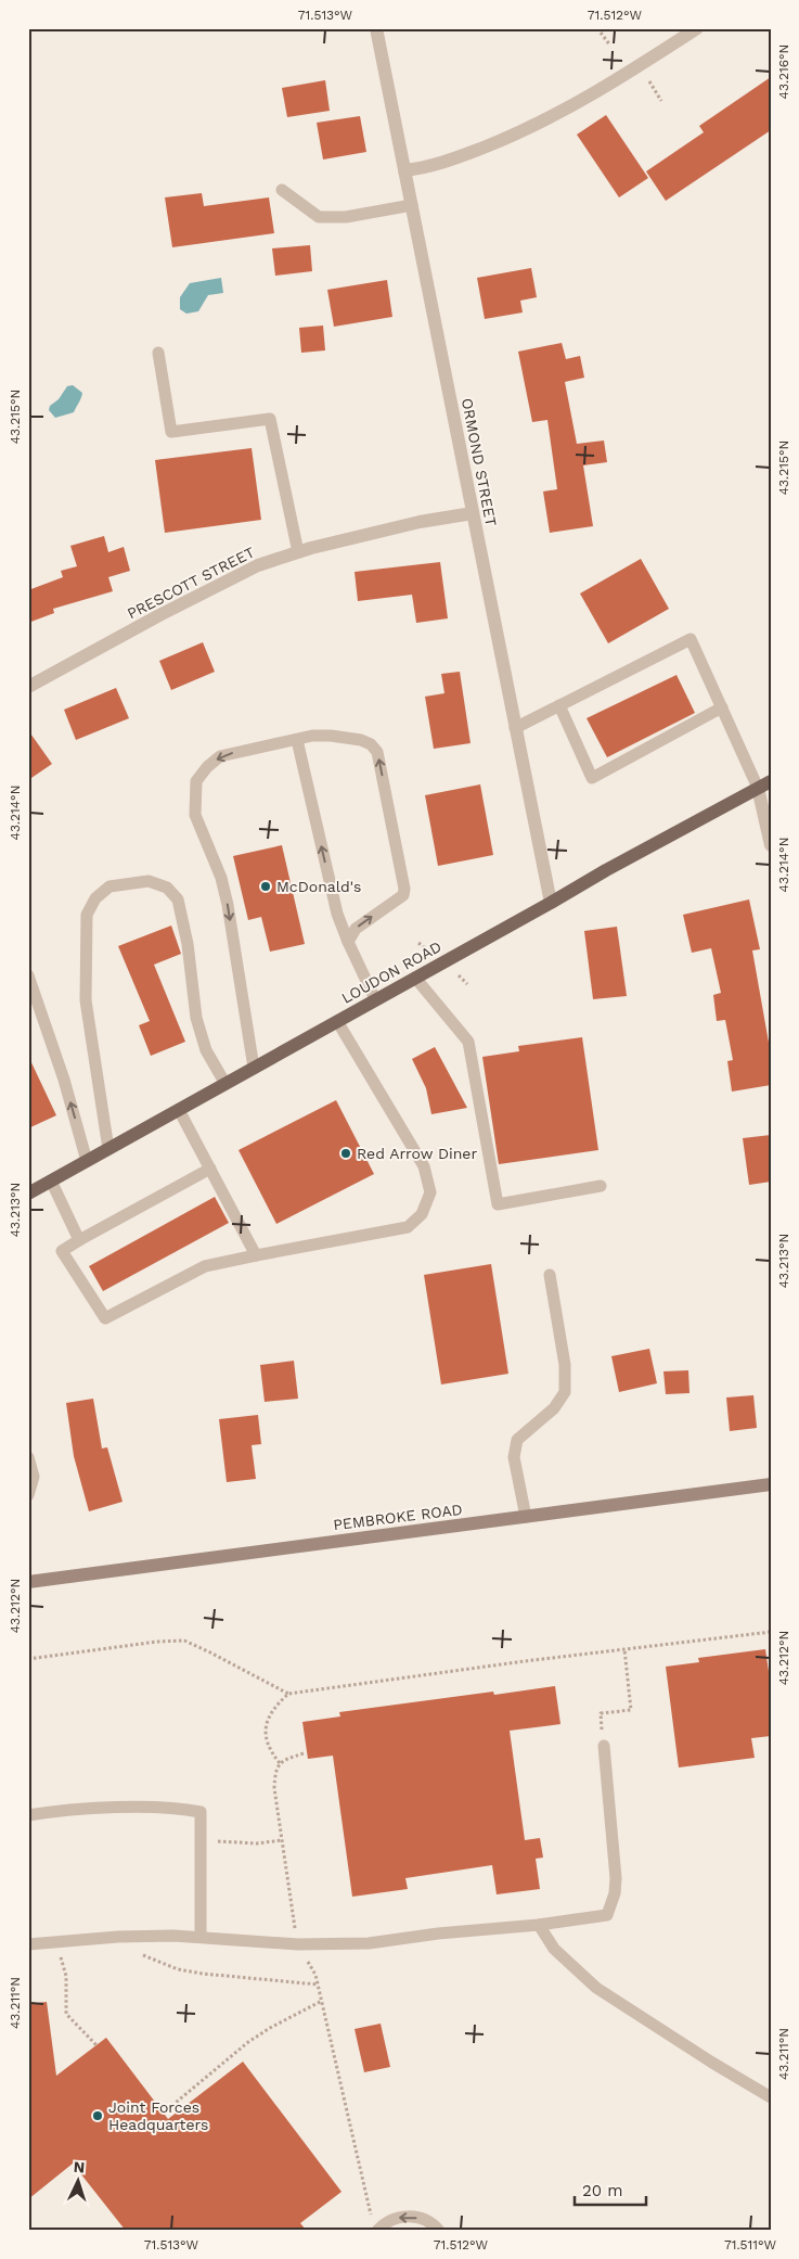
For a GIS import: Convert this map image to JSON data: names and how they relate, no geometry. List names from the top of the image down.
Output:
{
  "streets": {
    "main road": ["LOUDON ROAD"],
    "street": ["ORMOND STREET", "PRESCOTT STREET", "PEMBROKE ROAD"]
  },
  "crossings": [
    ["ORMOND STREET", "PRESCOTT STREET"],
    ["ORMOND STREET", "LOUDON ROAD"]
  ],
  "places": ["McDonald's", "Red Arrow Diner", "Joint Forces Headquarters"],
  "scale_bar": "20 m",
  "north": "top",
  "coordinates": [
    "71.513°W",
    "71.512°W",
    "43.216°N",
    "43.215°N",
    "43.214°N",
    "43.213°N",
    "43.212°N",
    "43.211°N",
    "71.511°W"
  ]
}
